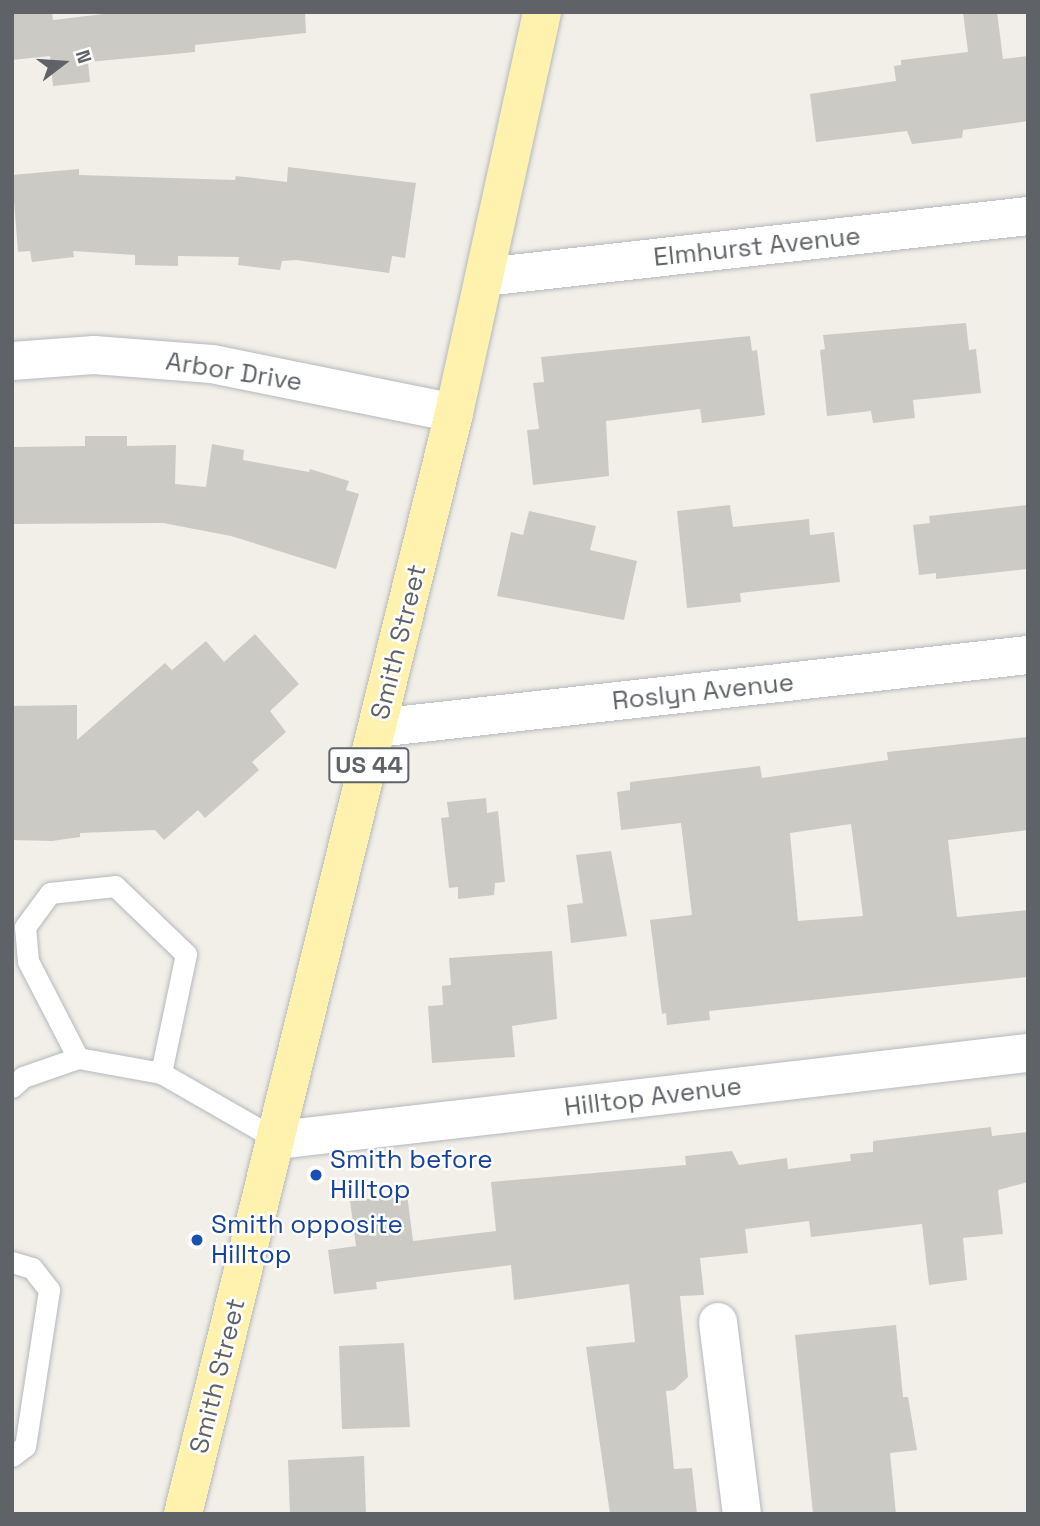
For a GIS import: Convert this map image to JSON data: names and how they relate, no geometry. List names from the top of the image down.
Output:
{
  "streets": {
    "main road": ["Smith Street", "US 44"],
    "street": [
      "Elmhurst Avenue",
      "Arbor Drive",
      "Roslyn Avenue",
      "Hilltop Avenue"
    ]
  },
  "crossings": [
    ["Elmhurst Avenue", "Smith Street"],
    ["Arbor Drive", "Smith Street"],
    ["Smith Street", "Roslyn Avenue"],
    ["Smith Street", "Hilltop Avenue"]
  ],
  "places": ["Smith before Hilltop", "Smith opposite Hilltop"],
  "north": "right"
}
